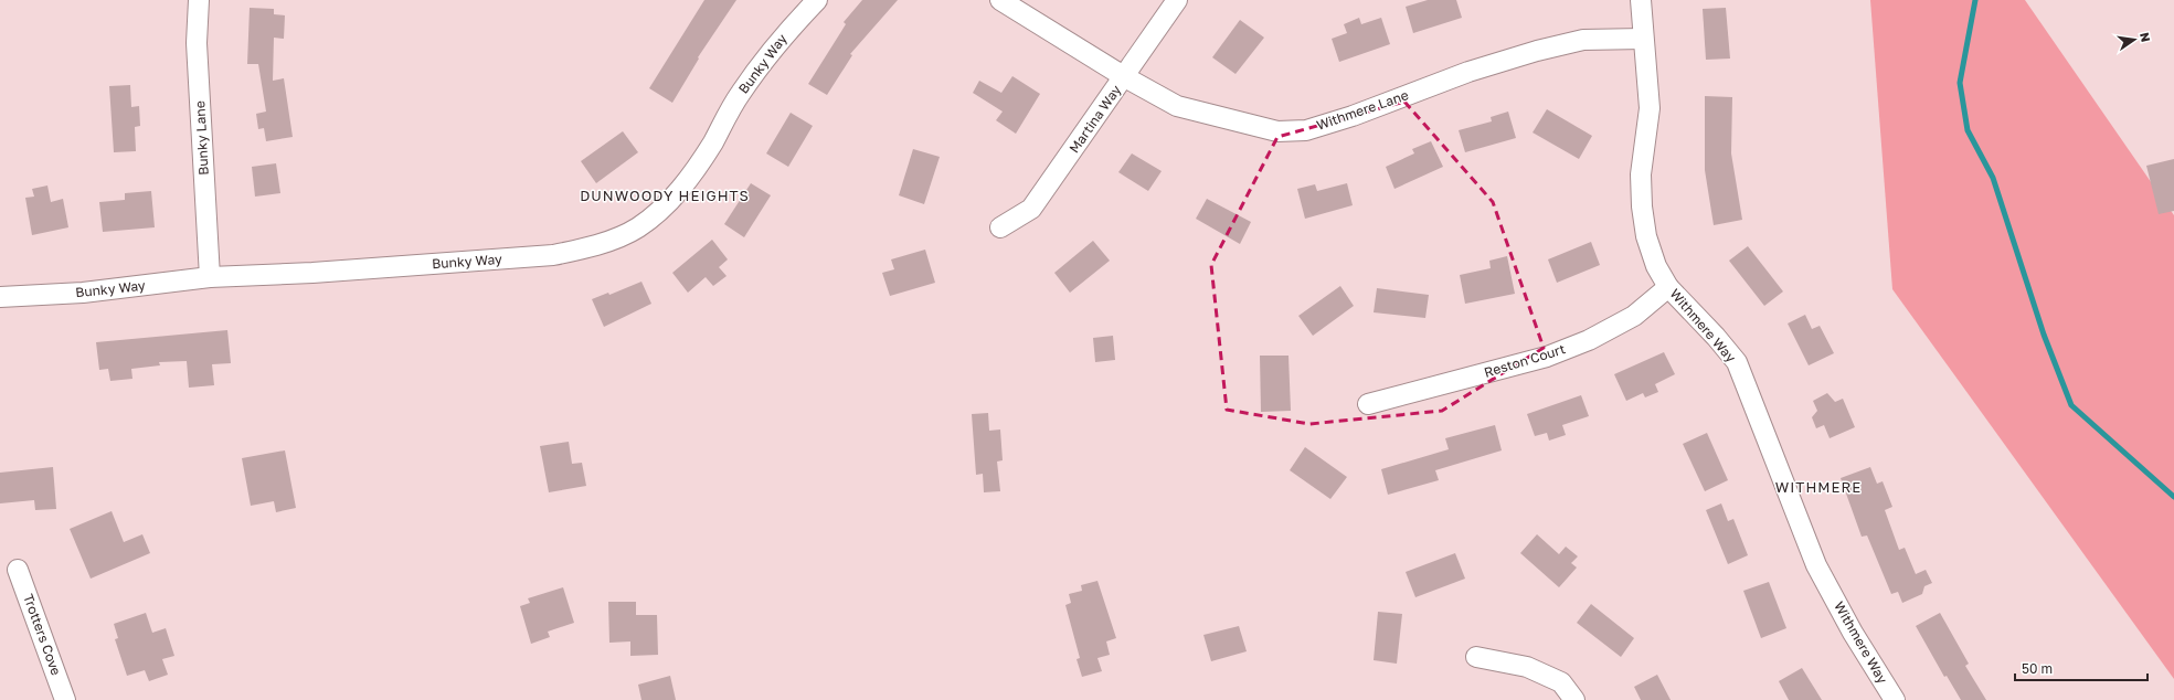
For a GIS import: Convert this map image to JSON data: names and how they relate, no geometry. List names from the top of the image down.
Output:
{
  "streets": {
    "street": [
      "Bunky Way",
      "Withmere Lane",
      "Martina Way",
      "Bunky Lane",
      "Withmere Way",
      "Reston Court",
      "Trotters Cove"
    ]
  },
  "crossings": [
    ["Bunky Way", "Bunky Lane"],
    ["Withmere Lane", "Martina Way"],
    ["Withmere Lane", "Withmere Way"],
    ["Withmere Way", "Reston Court"]
  ],
  "districts": ["DUNWOODY HEIGHTS", "WITHMERE"],
  "scale_bar": "50 m",
  "north": "right"
}
